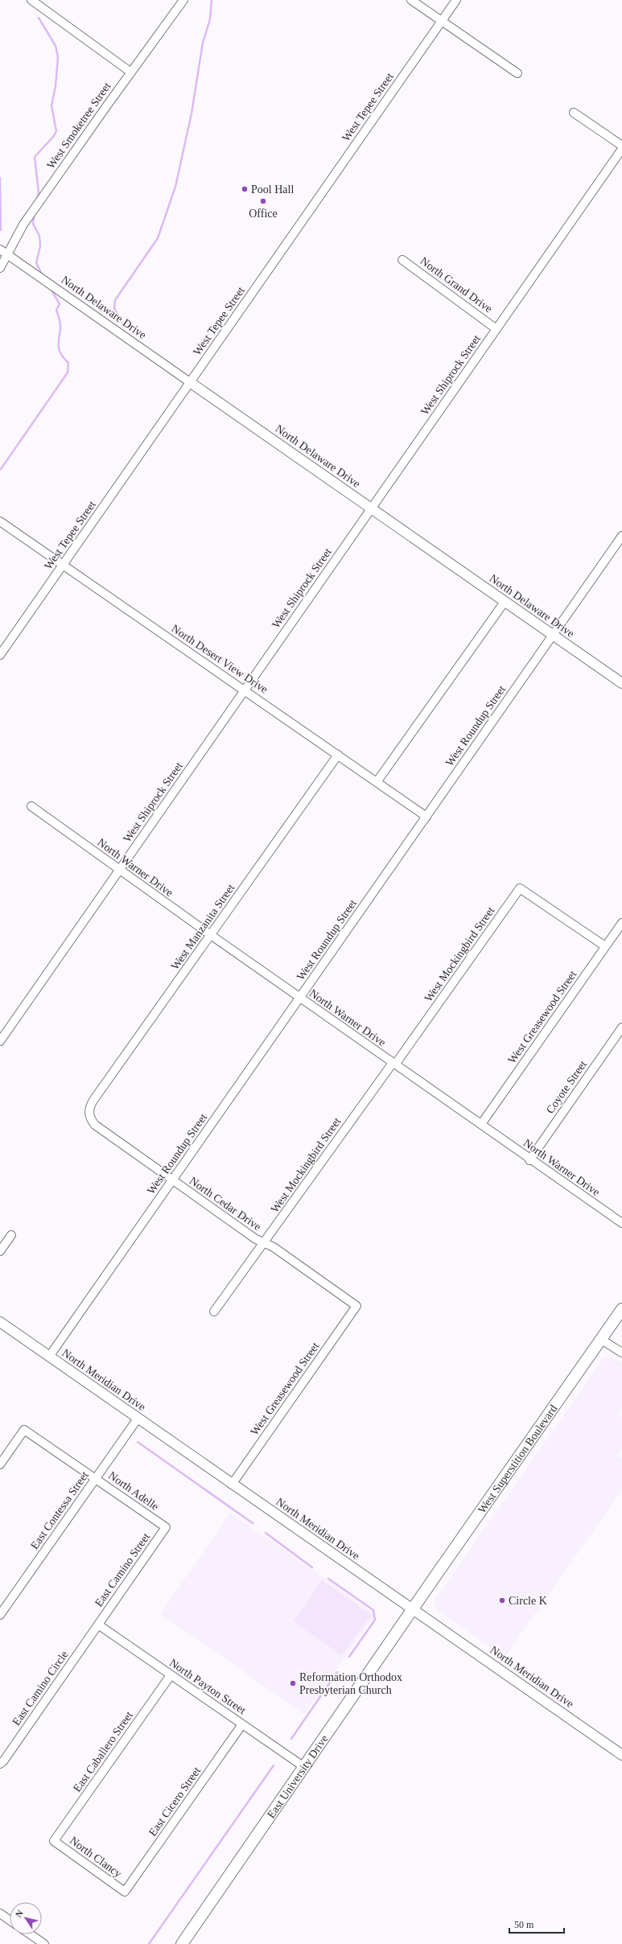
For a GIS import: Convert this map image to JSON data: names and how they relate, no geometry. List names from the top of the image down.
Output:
{
  "streets": {
    "main road": ["West Superstition Boulevard", "East University Drive"],
    "street": [
      "West Tepee Street",
      "West Smoketree Street",
      "North Grand Drive",
      "North Delaware Drive",
      "West Shiprock Street",
      "North Desert View Drive",
      "West Roundup Street",
      "North Warner Drive",
      "West Manzanita Street",
      "West Mockingbird Street",
      "West Greasewood Street",
      "Coyote Street",
      "North Cedar Drive",
      "North Meridian Drive",
      "North Adelle",
      "East Contessa Street",
      "East Camino Street",
      "North Payton Street",
      "East Camino Circle",
      "East Caballero Street",
      "East Cicero Street",
      "North Clancy"
    ]
  },
  "crossings": [
    ["West Tepee Street", "North Delaware Drive"],
    ["West Tepee Street", "North Desert View Drive"],
    ["West Smoketree Street", "North Delaware Drive"],
    ["North Grand Drive", "West Shiprock Street"],
    ["North Delaware Drive", "West Shiprock Street"],
    ["North Delaware Drive", "West Roundup Street"],
    ["West Shiprock Street", "North Desert View Drive"],
    ["West Shiprock Street", "North Warner Drive"],
    ["North Desert View Drive", "West Roundup Street"],
    ["North Desert View Drive", "West Manzanita Street"],
    ["West Roundup Street", "North Warner Drive"],
    ["West Roundup Street", "North Cedar Drive"],
    ["West Roundup Street", "North Meridian Drive"],
    ["North Warner Drive", "West Manzanita Street"],
    ["North Warner Drive", "West Mockingbird Street"],
    ["North Warner Drive", "West Greasewood Street"],
    ["North Warner Drive", "Coyote Street"],
    ["West Manzanita Street", "North Cedar Drive"],
    ["West Mockingbird Street", "West Greasewood Street"],
    ["West Mockingbird Street", "North Cedar Drive"],
    ["West Greasewood Street", "North Cedar Drive"],
    ["West Greasewood Street", "North Meridian Drive"],
    ["North Meridian Drive", "West Superstition Boulevard"],
    ["North Meridian Drive", "East Contessa Street"],
    ["North Meridian Drive", "East University Drive"],
    ["West Superstition Boulevard", "East University Drive"],
    ["North Adelle", "East Contessa Street"],
    ["North Adelle", "East Camino Street"],
    ["East Camino Street", "North Payton Street"],
    ["East Camino Street", "East Camino Circle"],
    ["North Payton Street", "East Camino Circle"],
    ["North Payton Street", "East Caballero Street"],
    ["North Payton Street", "East University Drive"],
    ["North Payton Street", "East Cicero Street"],
    ["East Caballero Street", "North Clancy"],
    ["East Cicero Street", "North Clancy"]
  ],
  "places": [
    "Pool Hall",
    "Office",
    "Circle K",
    "Reformation Orthodox Presbyterian Church"
  ],
  "scale_bar": "50 m",
  "north": "top left"
}
